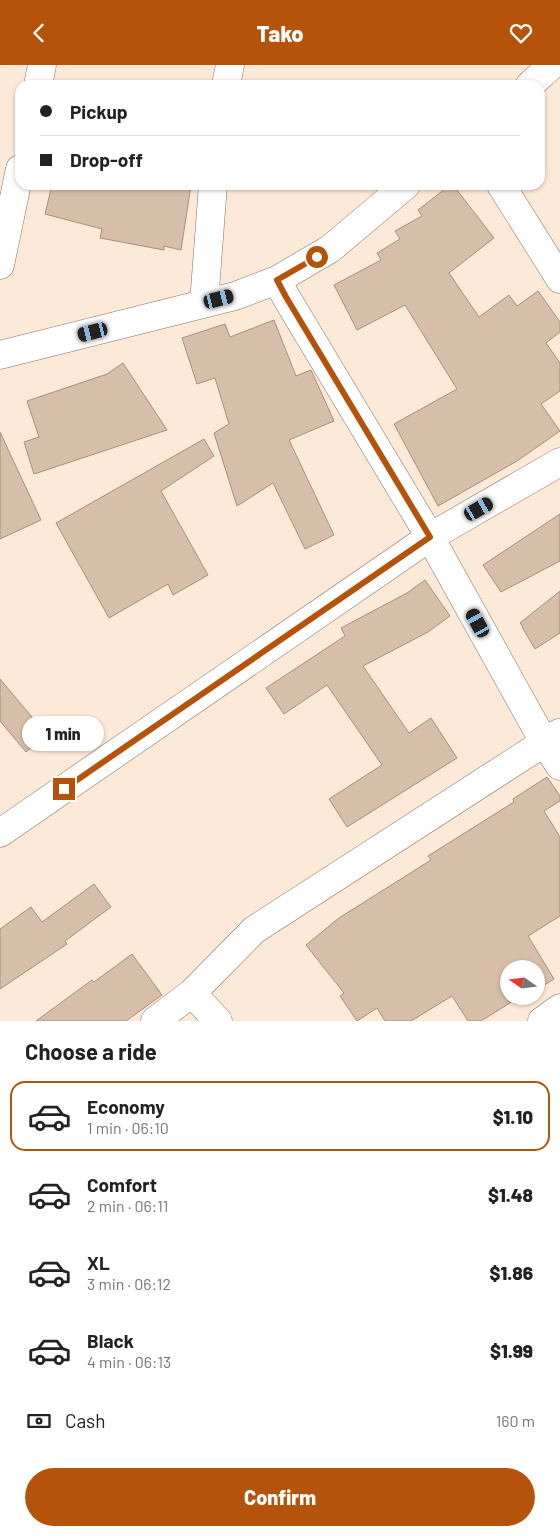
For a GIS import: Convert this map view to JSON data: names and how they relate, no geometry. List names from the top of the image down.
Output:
{
  "north": "left",
  "page": {
    "header": "Tako",
    "banner": ["Pickup", "Drop-off"],
    "bubble": "1 min",
    "heading": "Choose a ride",
    "list": [
      {
        "name": "Economy",
        "note": "1 min · 06:10",
        "value": "$1.10"
      },
      {
        "name": "Comfort",
        "note": "2 min · 06:11",
        "value": "$1.48"
      },
      {
        "name": "XL",
        "note": "3 min · 06:12",
        "value": "$1.86"
      },
      {
        "name": "Black",
        "note": "4 min · 06:13",
        "value": "$1.99"
      }
    ],
    "pay": ["Cash", "160 m"],
    "buttons": "Confirm"
  }
}
